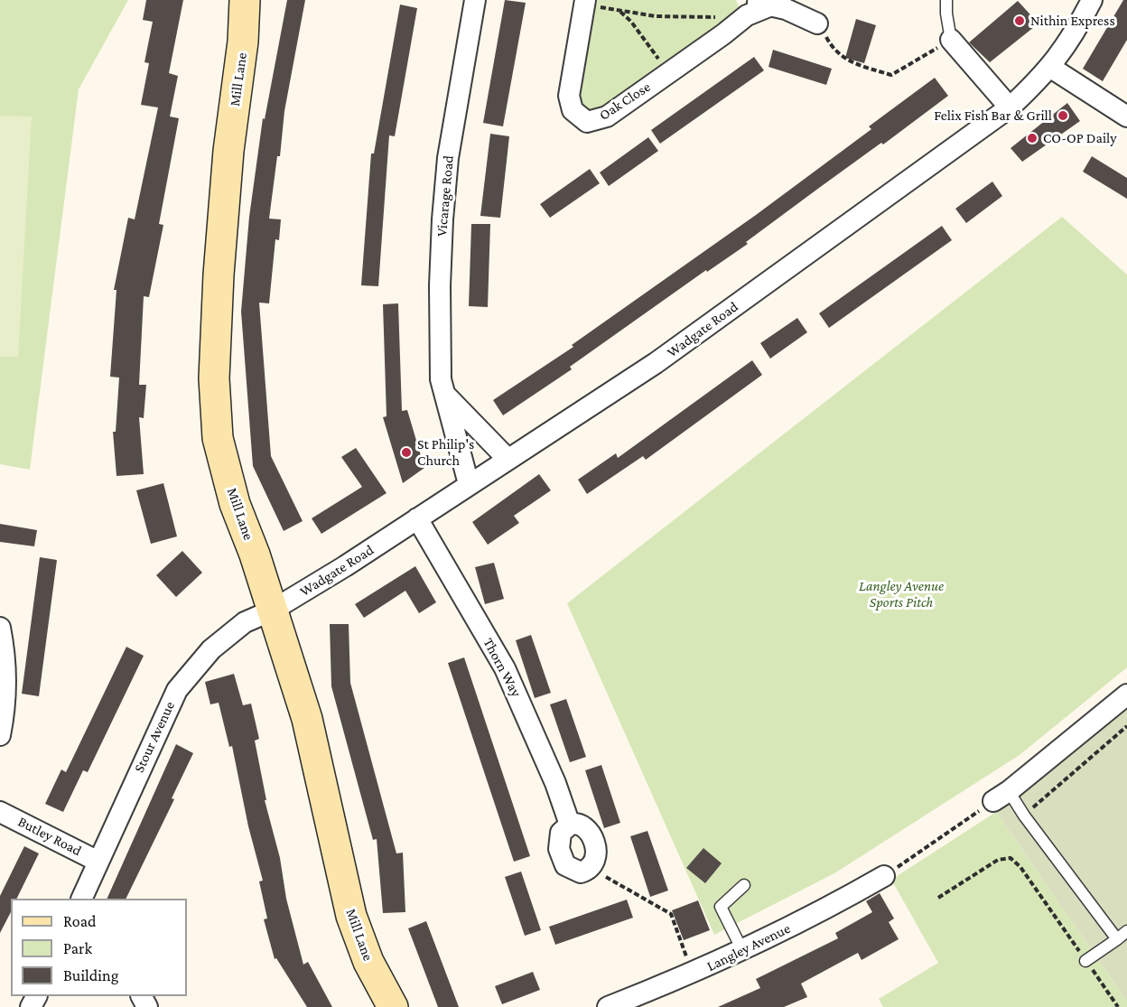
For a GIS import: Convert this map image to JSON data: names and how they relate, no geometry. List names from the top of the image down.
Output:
{
  "streets": {
    "street": [
      "Mill Lane",
      "Oak Close",
      "Vicarage Road",
      "Wadgate Road",
      "Thorn Way",
      "Stour Avenue",
      "Butley Road",
      "Langley Avenue"
    ]
  },
  "crossings": [
    ["Mill Lane", "Wadgate Road"],
    ["Mill Lane", "Stour Avenue"],
    ["Vicarage Road", "Wadgate Road"],
    ["Wadgate Road", "Thorn Way"],
    ["Wadgate Road", "Stour Avenue"],
    ["Stour Avenue", "Butley Road"]
  ],
  "parks": ["Langley Avenue Sports Pitch"],
  "places": [
    "Nithin Express",
    "Felix Fish Bar & Grill",
    "CO-OP Daily",
    "St Philip's Church"
  ],
  "legend": ["Road", "Park", "Building"]
}
